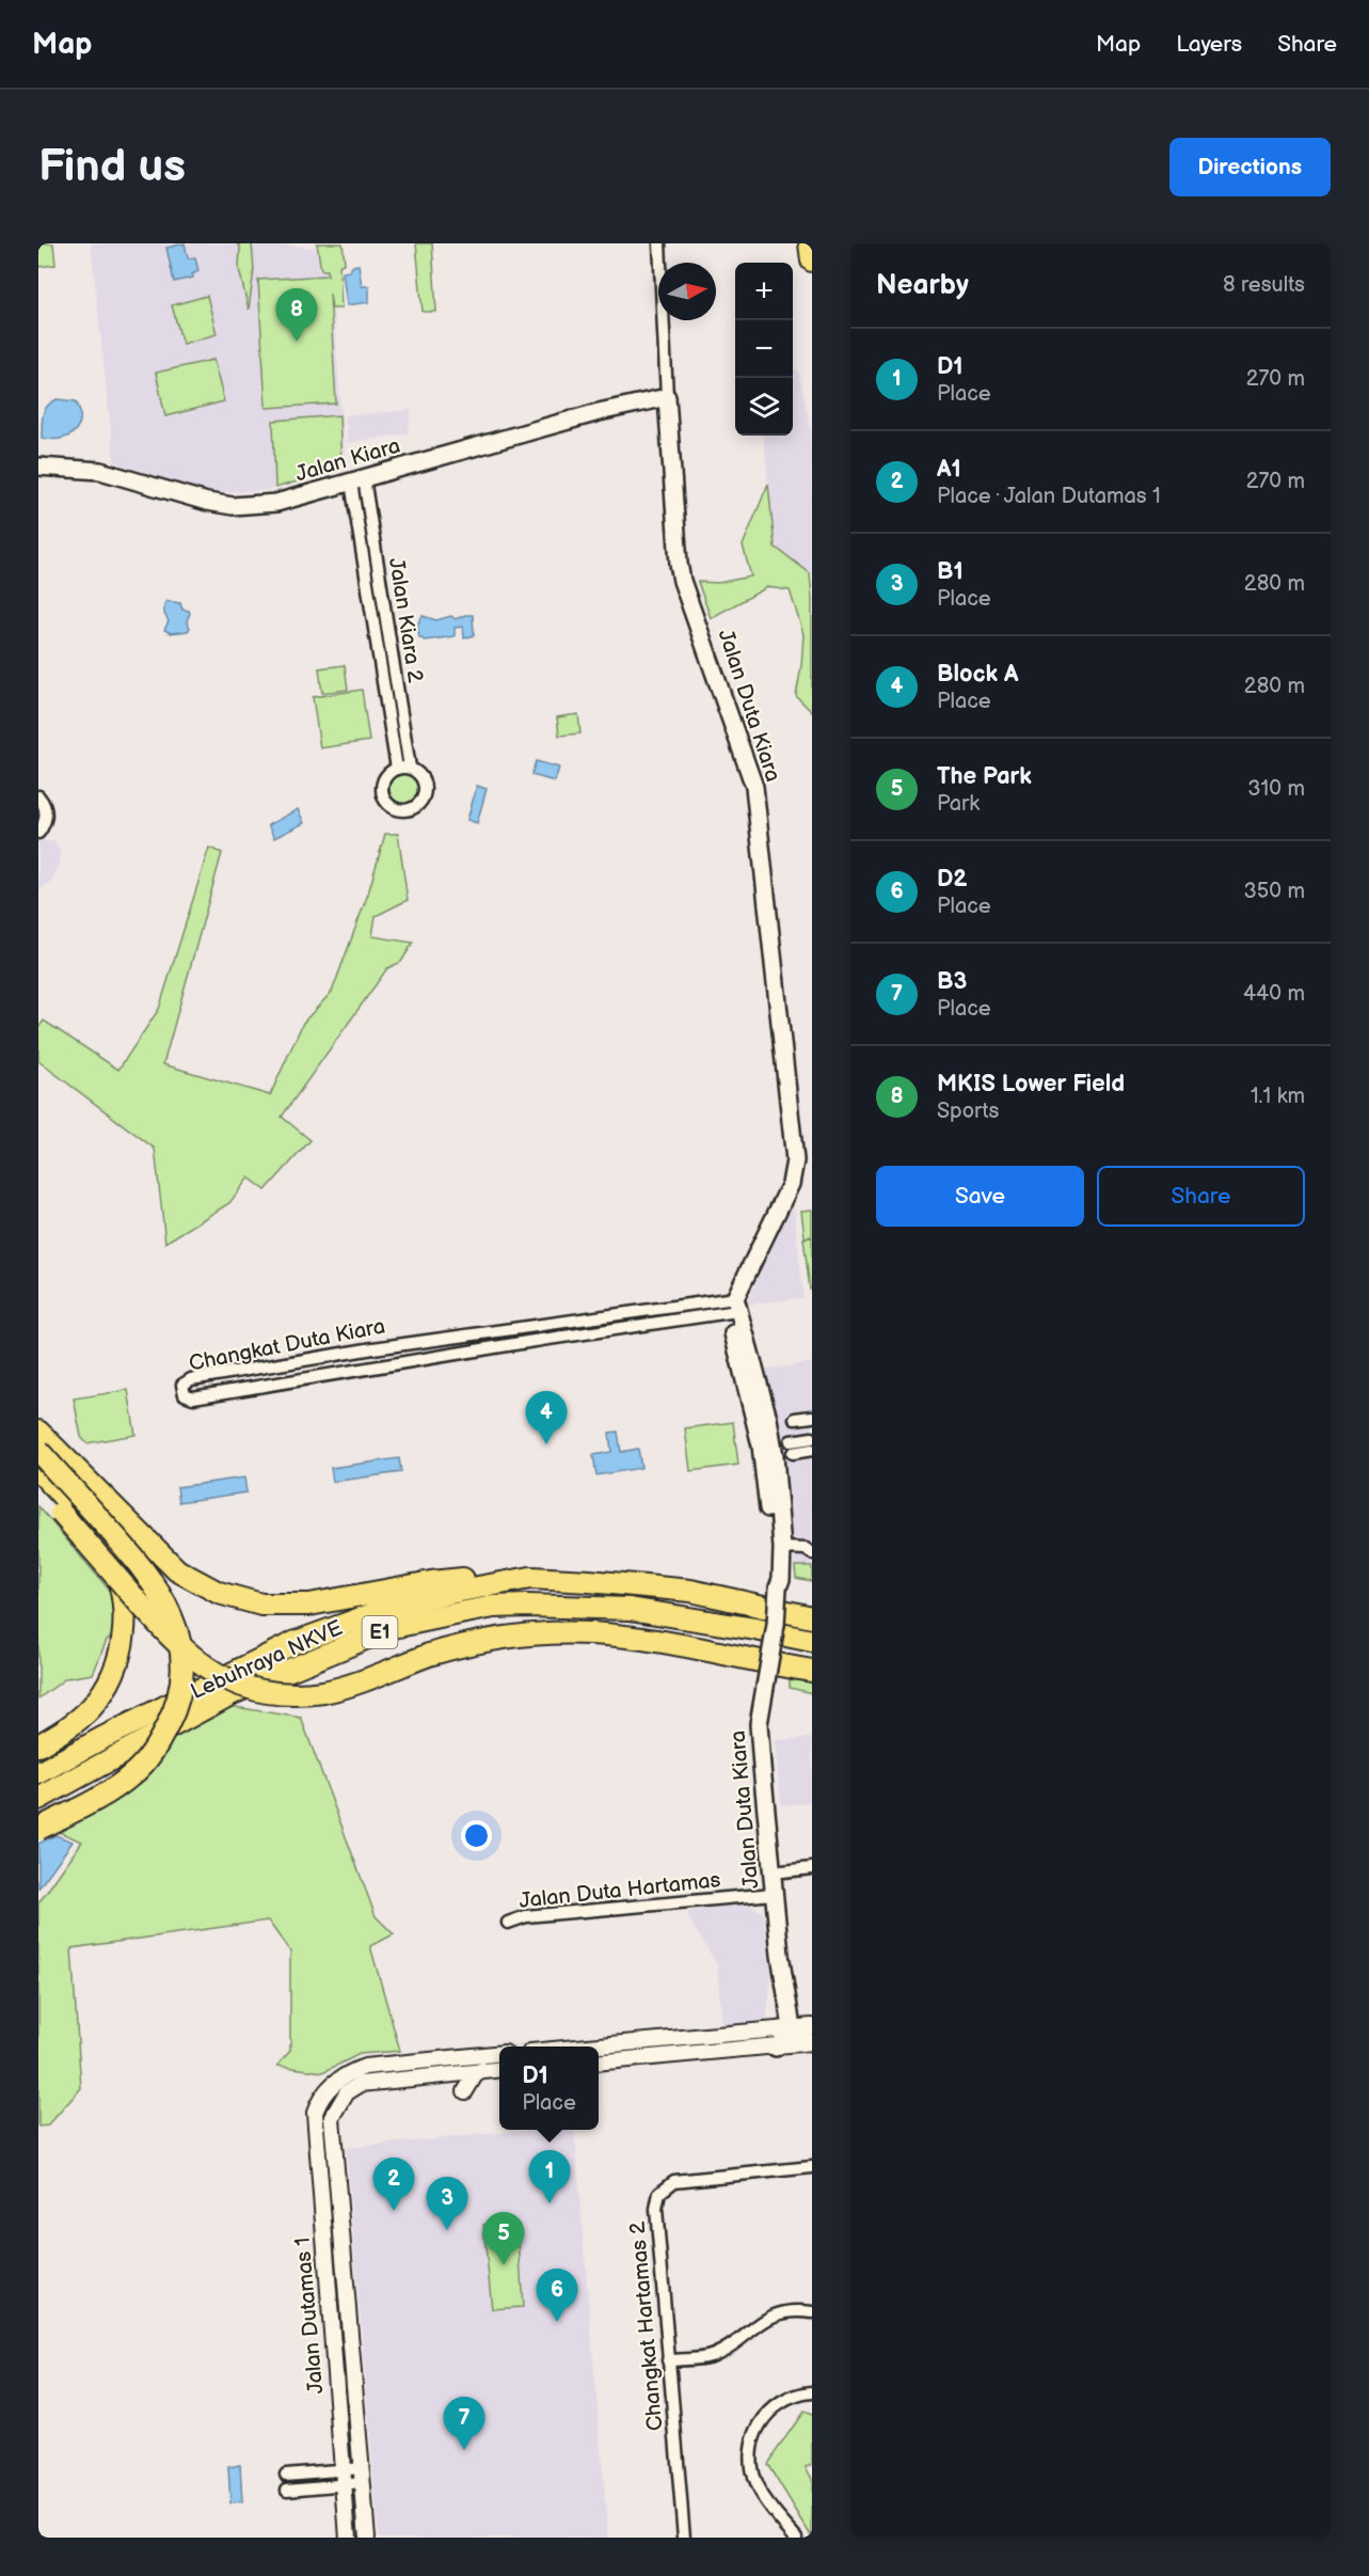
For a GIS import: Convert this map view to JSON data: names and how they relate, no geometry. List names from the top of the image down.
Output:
{
  "streets": {
    "highway": ["E1", "Lebuhraya NKVE"],
    "main road": ["Jalan Kiara", "Jalan Duta Kiara"],
    "street": [
      "Jalan Kiara 2",
      "Changkat Duta Kiara",
      "Jalan Duta Hartamas",
      "Jalan Dutamas 1",
      "Changkat Hartamas 2"
    ]
  },
  "crossings": [
    ["Jalan Kiara", "Jalan Kiara 2"],
    ["Jalan Kiara", "Jalan Duta Kiara"],
    ["Jalan Duta Kiara", "Changkat Duta Kiara"],
    ["Jalan Duta Kiara", "Jalan Duta Hartamas"]
  ],
  "north": "right",
  "page": {
    "header": "Map",
    "nav": ["Map", "Layers", "Share"],
    "buttons": [
      "Directions",
      ["Save", "Share"]
    ],
    "title": "Find us",
    "heading": ["Nearby", "8 results"],
    "map_buttons": ["+", "−"],
    "pins": [
      "8",
      "4",
      "1",
      "2",
      "3",
      "5",
      "6",
      "7"
    ],
    "list": [
      {
        "mark": "1",
        "name": "D1",
        "note": "Place",
        "value": "270 m"
      },
      {
        "mark": "2",
        "name": "A1",
        "note": "Place · Jalan Dutamas 1",
        "value": "270 m"
      },
      {
        "mark": "3",
        "name": "B1",
        "note": "Place",
        "value": "280 m"
      },
      {
        "mark": "4",
        "name": "Block A",
        "note": "Place",
        "value": "280 m"
      },
      {
        "mark": "5",
        "name": "The Park",
        "note": "Park",
        "value": "310 m"
      },
      {
        "mark": "6",
        "name": "D2",
        "note": "Place",
        "value": "350 m"
      },
      {
        "mark": "7",
        "name": "B3",
        "note": "Place",
        "value": "440 m"
      },
      {
        "mark": "8",
        "name": "MKIS Lower Field",
        "note": "Sports",
        "value": "1.1 km"
      }
    ],
    "popup": ["D1", "Place"]
  }
}
